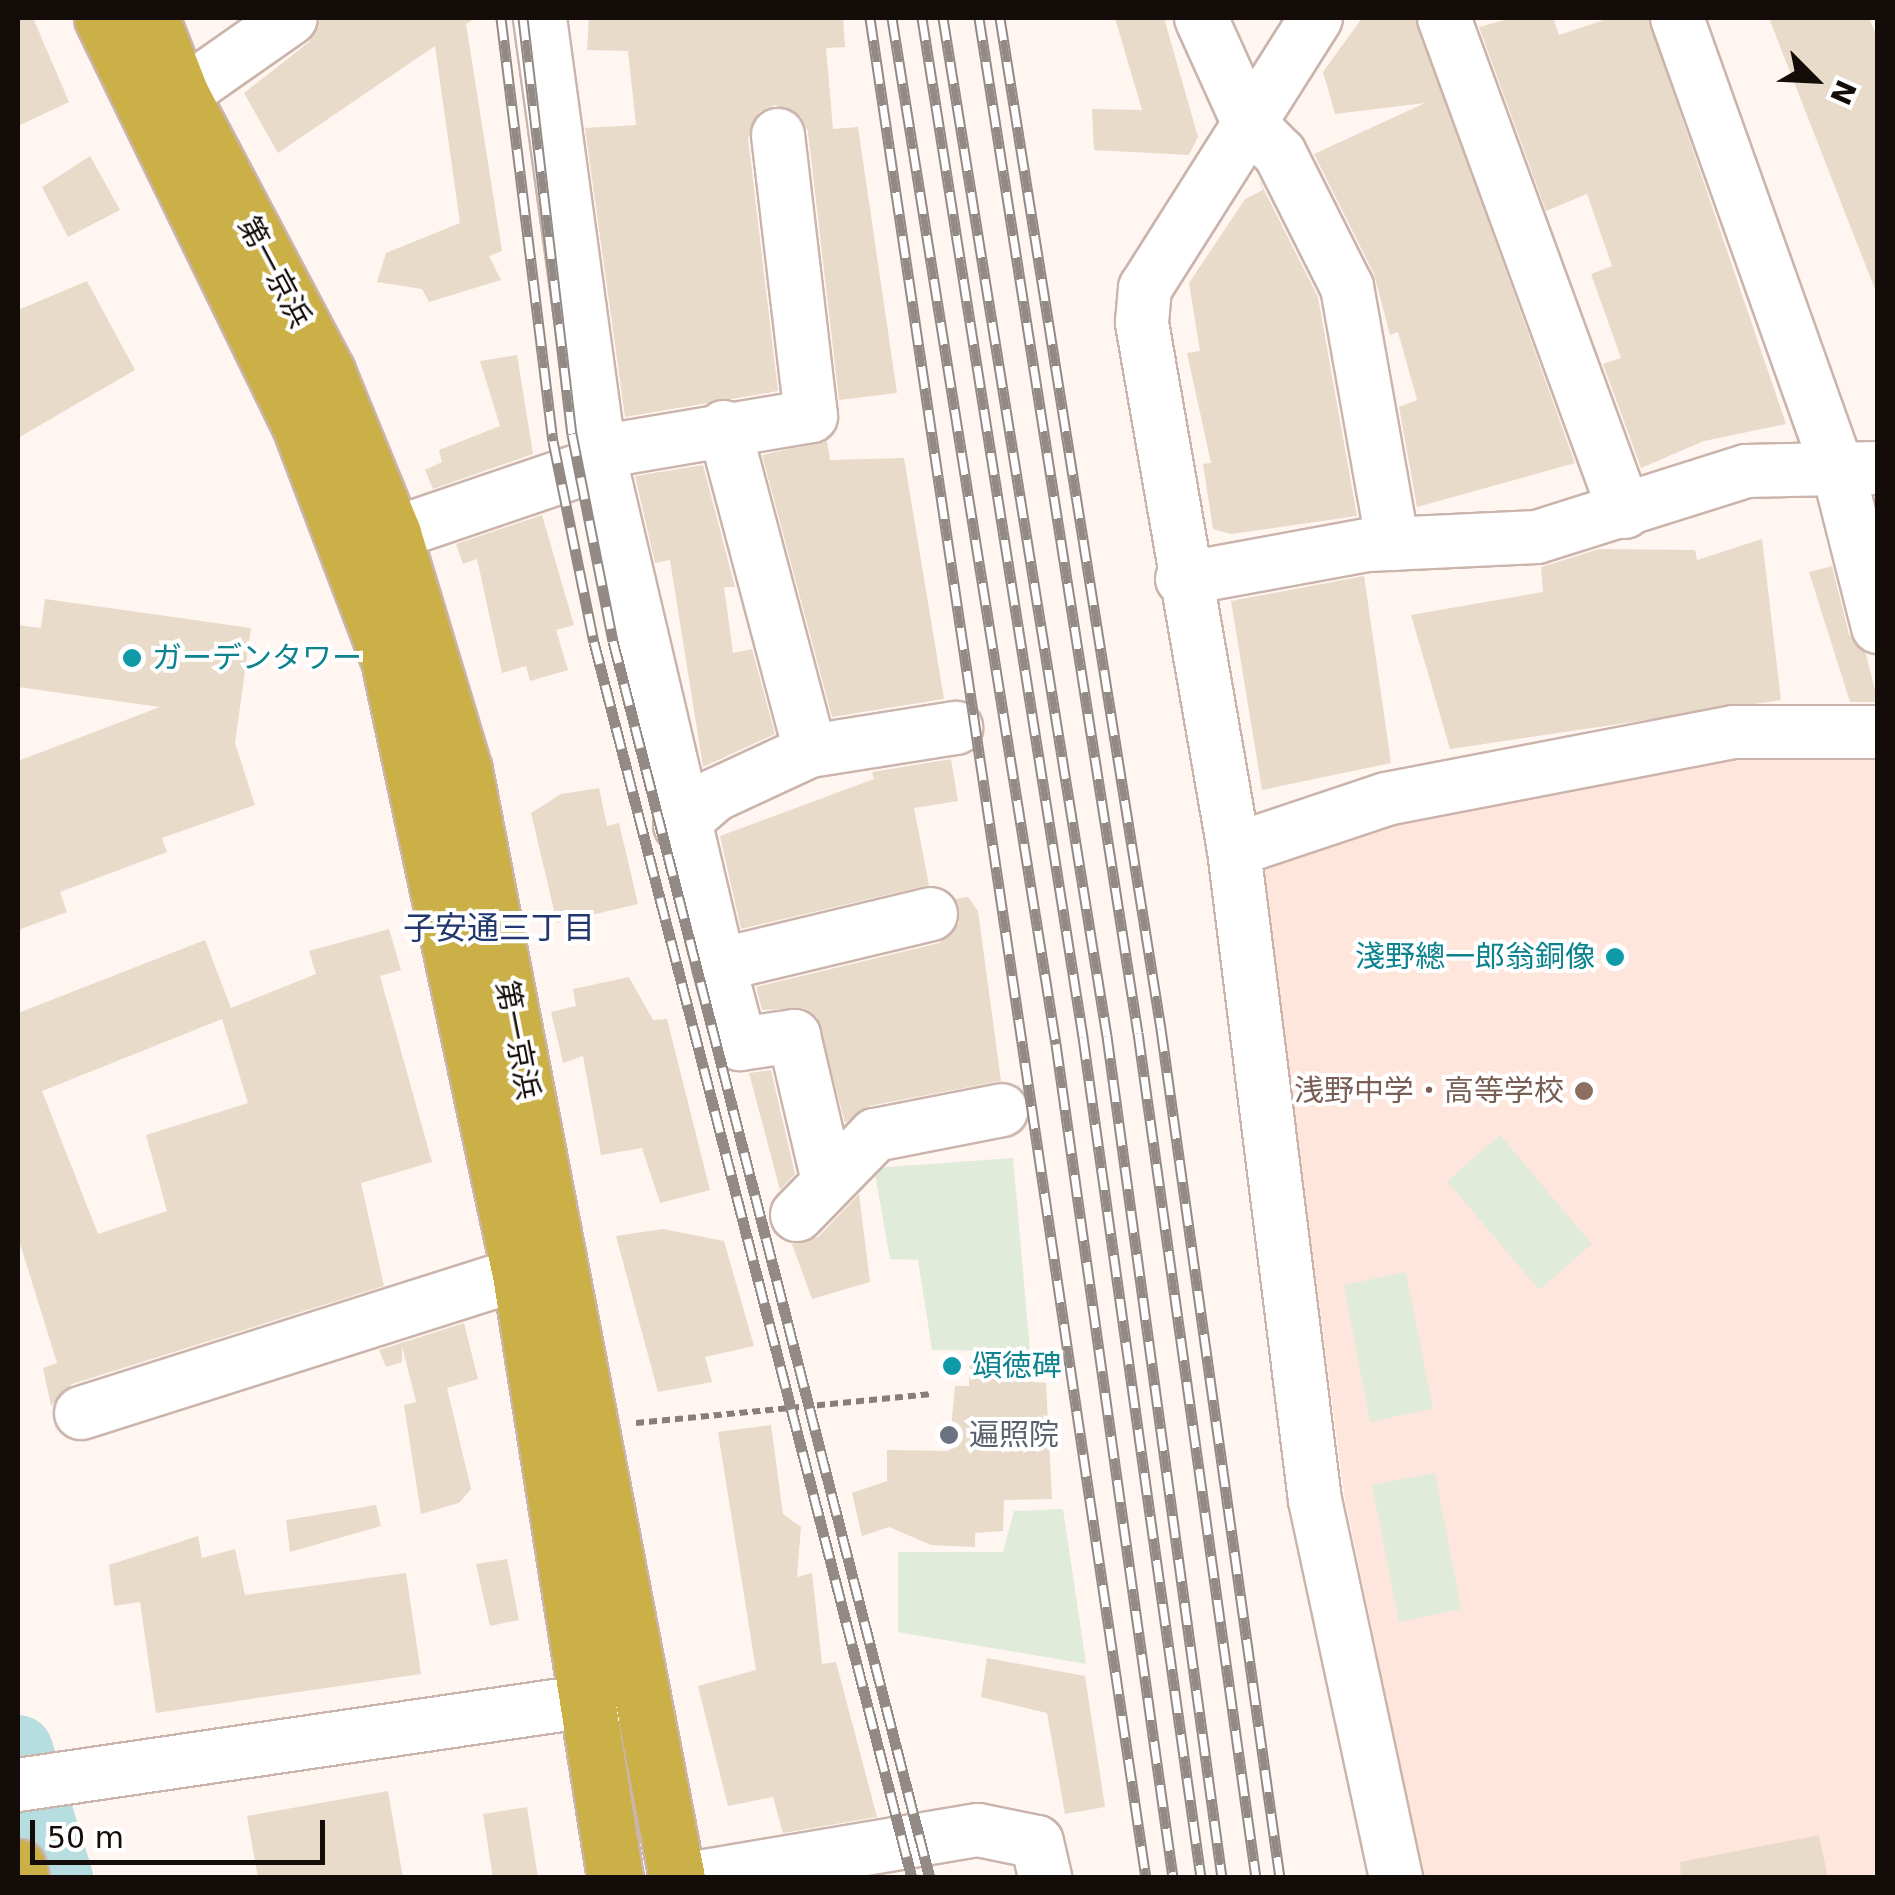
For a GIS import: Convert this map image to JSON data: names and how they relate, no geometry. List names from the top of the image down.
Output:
{
  "streets": {
    "highway": ["第一京浜"]
  },
  "districts": ["子安通三丁目"],
  "places": [
    "ガーデンタワー",
    "淺野總一郎翁銅像",
    "浅野中学・高等学校",
    "頌徳碑",
    "遍照院"
  ],
  "scale_bar": "50 m",
  "north": "bottom right"
}
